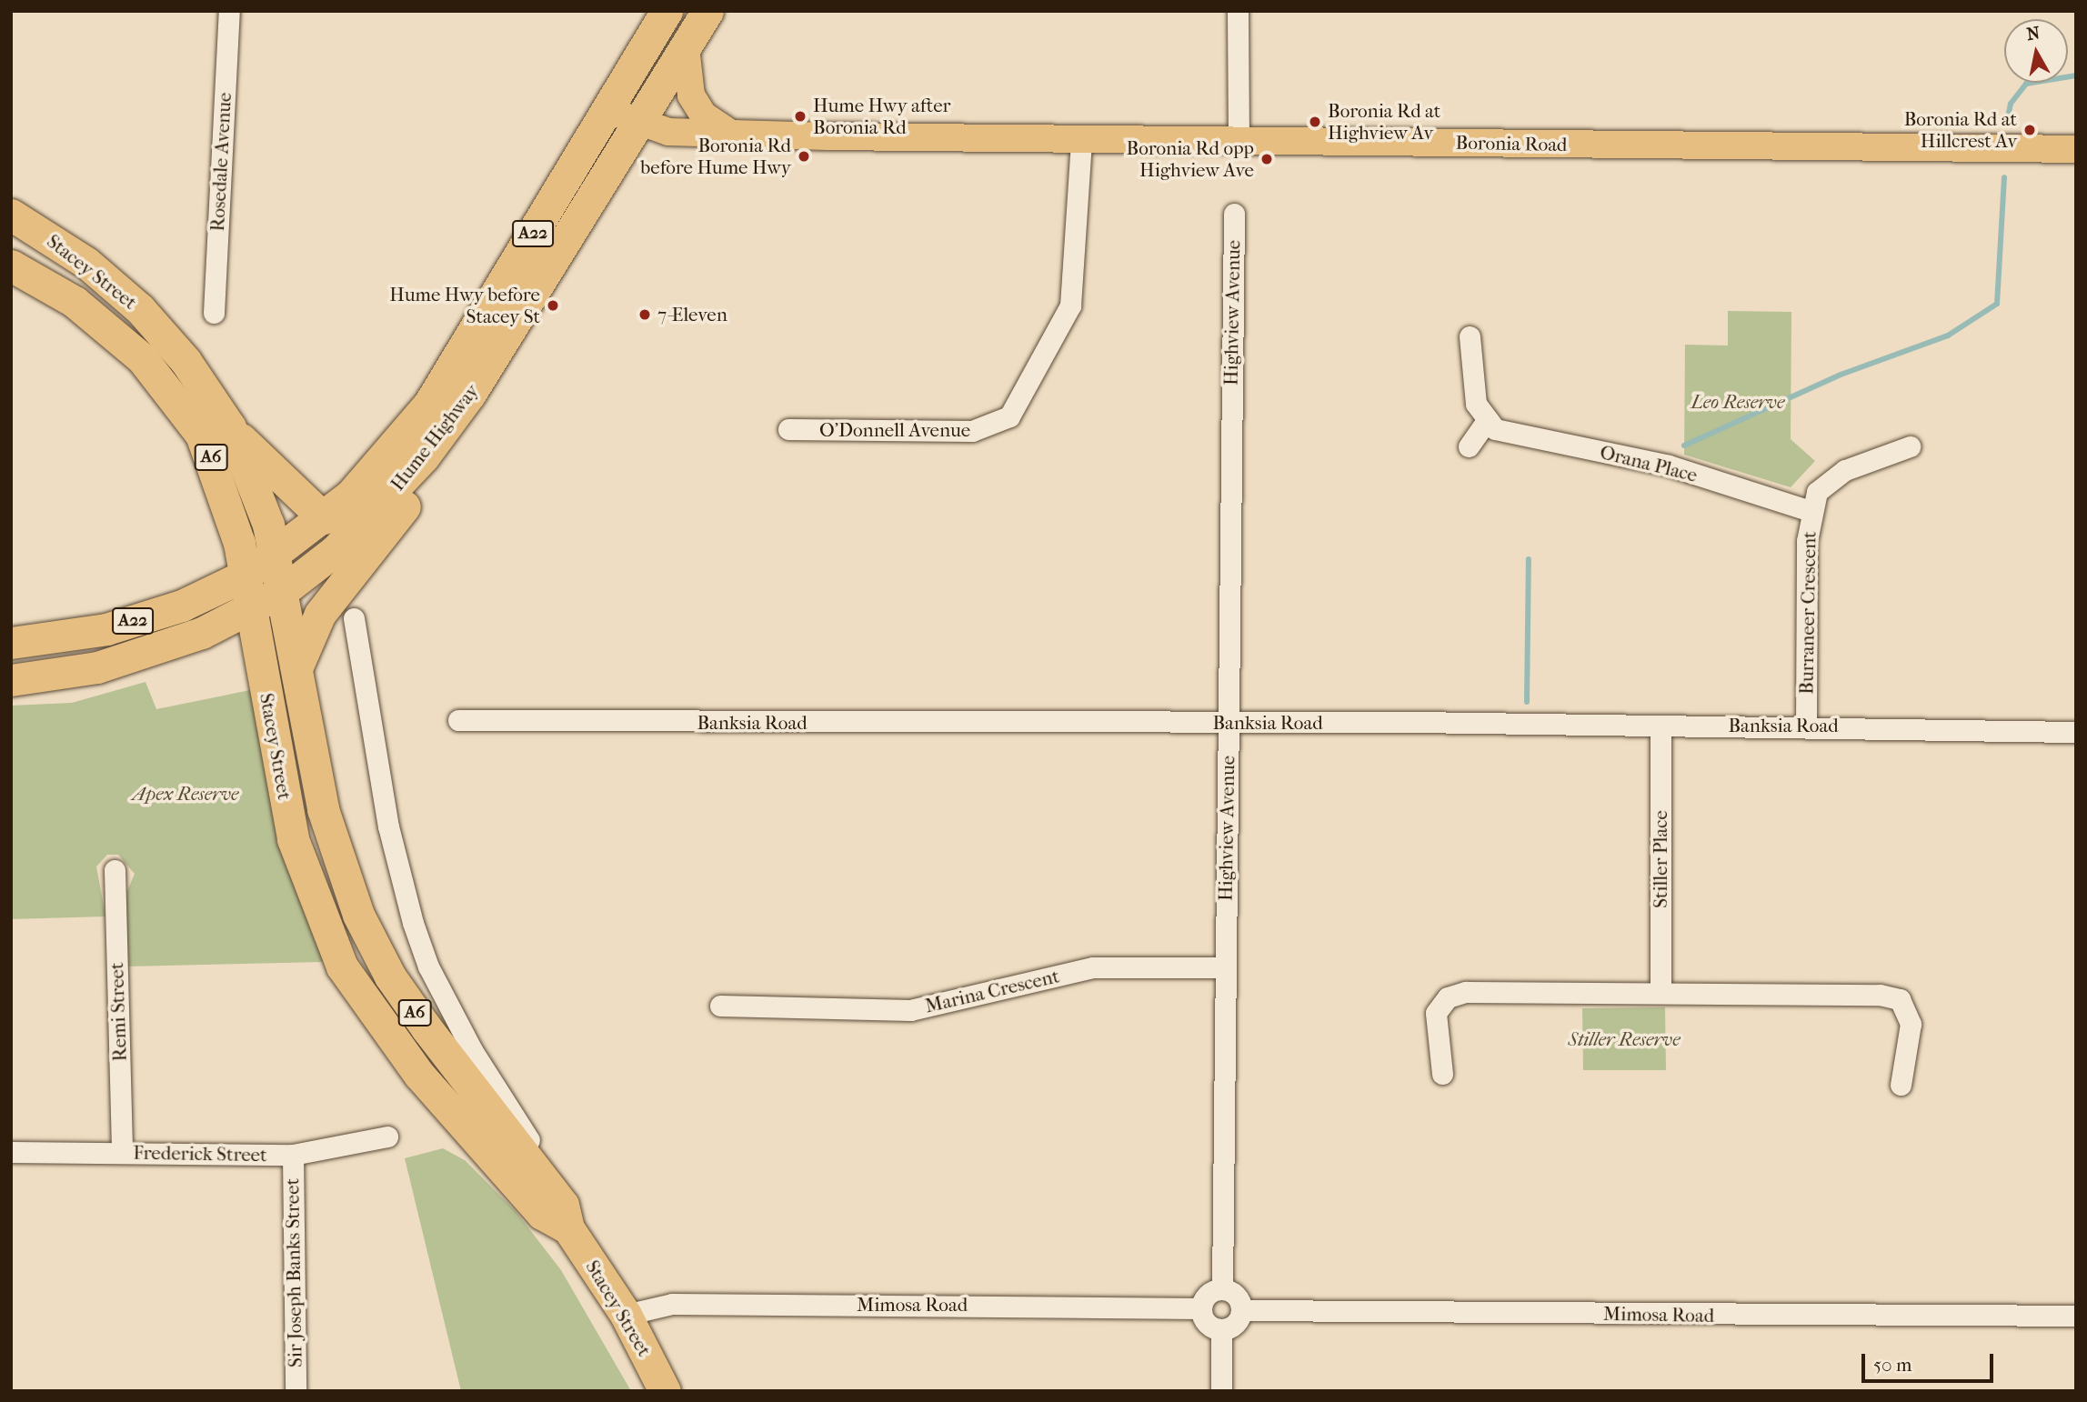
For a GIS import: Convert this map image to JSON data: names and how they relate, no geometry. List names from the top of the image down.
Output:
{
  "streets": {
    "highway": [
      "A22",
      "Stacey Street",
      "Hume Highway",
      "A6"
    ],
    "main road": ["Boronia Road"],
    "street": [
      "Rosedale Avenue",
      "Highview Avenue",
      "O'Donnell Avenue",
      "Orana Place",
      "Burraneer Crescent",
      "Banksia Road",
      "Stiller Place",
      "Marina Crescent",
      "Remi Street",
      "Frederick Street",
      "Sir Joseph Banks Street",
      "Mimosa Road"
    ]
  },
  "crossings": [
    ["Boronia Road", "O'Donnell Avenue"],
    ["Boronia Road", "Hume Highway"],
    ["Stacey Street", "Hume Highway"],
    ["Stacey Street", "Mimosa Road"],
    ["Highview Avenue", "Banksia Road"],
    ["Highview Avenue", "Marina Crescent"],
    ["Highview Avenue", "Mimosa Road"],
    ["Orana Place", "Burraneer Crescent"],
    ["Burraneer Crescent", "Banksia Road"],
    ["Banksia Road", "Stiller Place"],
    ["Remi Street", "Frederick Street"],
    ["Frederick Street", "Sir Joseph Banks Street"]
  ],
  "parks": ["Leo Reserve", "Apex Reserve", "Stiller Reserve"],
  "places": [
    "Hume Hwy after Boronia Rd",
    "Boronia Rd at Highview Av",
    "Boronia Rd at Hillcrest Av",
    "Boronia Rd before Hume Hwy",
    "Boronia Rd opp Highview Ave",
    "Hume Hwy before Stacey St",
    "7-Eleven"
  ],
  "scale_bar": "50 m",
  "north": "top"
}
